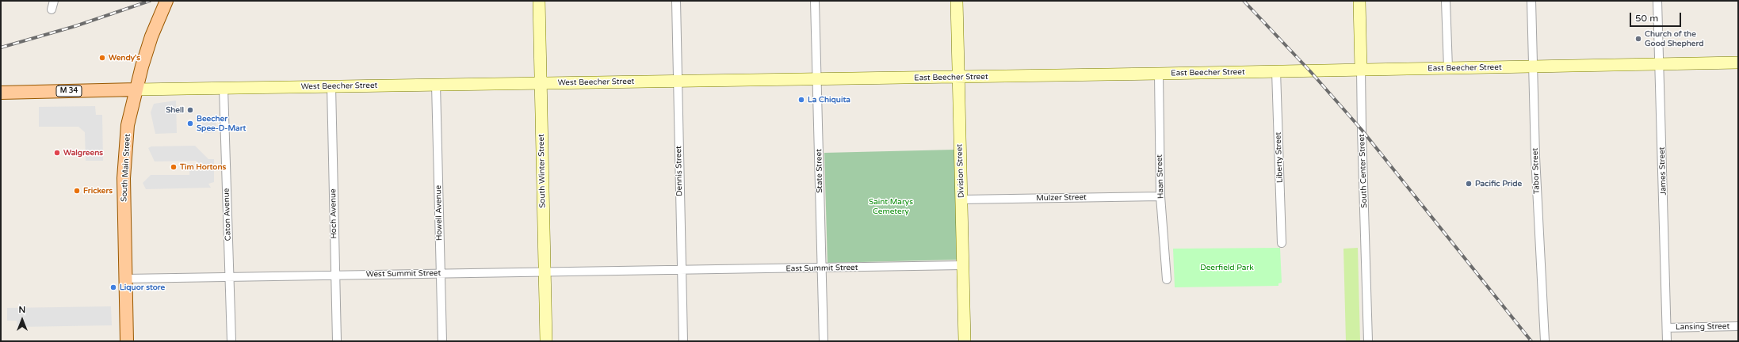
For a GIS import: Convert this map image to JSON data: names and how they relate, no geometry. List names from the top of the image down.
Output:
{
  "streets": {
    "main road": [
      "East Beecher Street",
      "West Beecher Street",
      "M 34",
      "South Main Street",
      "South Winter Street",
      "Division Street",
      "South Center Street"
    ],
    "street": [
      "Liberty Street",
      "Dennis Street",
      "State Street",
      "Tabor Street",
      "James Street",
      "Haan Street",
      "Mulzer Street",
      "Howell Avenue",
      "Hoch Avenue",
      "Caton Avenue",
      "East Summit Street",
      "West Summit Street",
      "Lansing Street"
    ]
  },
  "crossings": [
    ["East Beecher Street", "West Beecher Street"],
    ["East Beecher Street", "Liberty Street"],
    ["East Beecher Street", "Dennis Street"],
    ["East Beecher Street", "State Street"],
    ["East Beecher Street", "Division Street"],
    ["East Beecher Street", "South Center Street"],
    ["East Beecher Street", "Tabor Street"],
    ["East Beecher Street", "James Street"],
    ["East Beecher Street", "Haan Street"],
    ["West Beecher Street", "South Main Street"],
    ["West Beecher Street", "South Winter Street"],
    ["West Beecher Street", "Dennis Street"],
    ["West Beecher Street", "Howell Avenue"],
    ["West Beecher Street", "Hoch Avenue"],
    ["West Beecher Street", "Caton Avenue"],
    ["South Main Street", "West Summit Street"],
    ["South Winter Street", "West Summit Street"],
    ["Dennis Street", "East Summit Street"],
    ["Dennis Street", "West Summit Street"],
    ["State Street", "East Summit Street"],
    ["Division Street", "Mulzer Street"],
    ["Division Street", "East Summit Street"],
    ["James Street", "Lansing Street"],
    ["Haan Street", "Mulzer Street"],
    ["Howell Avenue", "West Summit Street"],
    ["Hoch Avenue", "West Summit Street"],
    ["Caton Avenue", "West Summit Street"],
    ["East Summit Street", "West Summit Street"]
  ],
  "parks": ["Saint Marys Cemetery", "Deerfield Park"],
  "places": [
    "Church of the Good Shepherd",
    "Wendy's",
    "La Chiquita",
    "Shell",
    "Beecher Spee-D-Mart",
    "Walgreens",
    "Tim Hortons",
    "Pacific Pride",
    "Frickers",
    "Liquor store"
  ],
  "scale_bar": "50 m",
  "north": "top"
}
